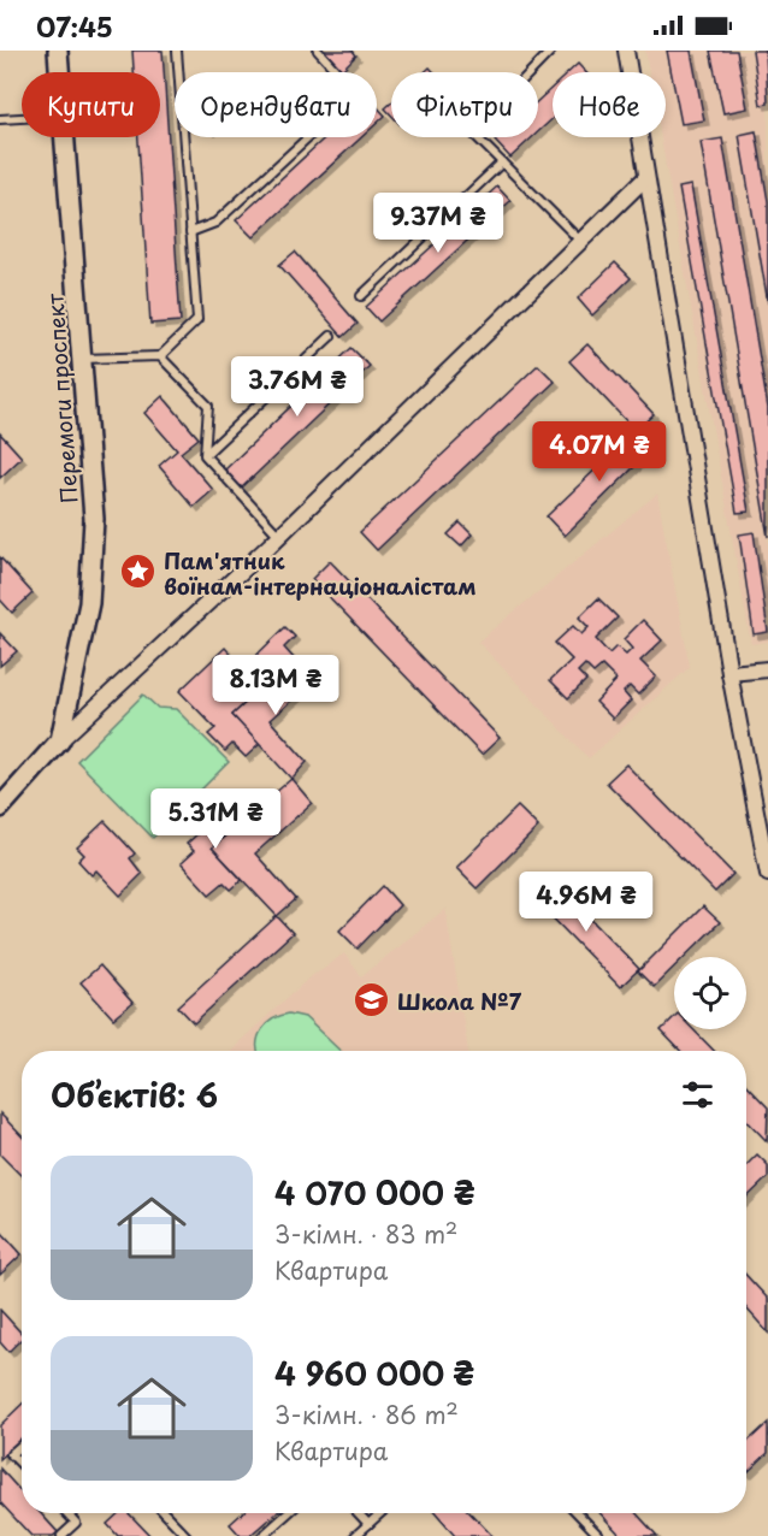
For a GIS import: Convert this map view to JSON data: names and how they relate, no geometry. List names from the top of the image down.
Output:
{
  "streets": {
    "street": ["Перемоги проспект"]
  },
  "places": {
    "place": ["Пам'ятник воїнам-інтернаціоналістам"],
    "school or university": ["Школа №7"]
  },
  "page": {
    "status": "07:45",
    "chip": [
      "Купити",
      "Орендувати",
      "Фільтри",
      "Нове"
    ],
    "price": [
      "9.37M ₴",
      "3.76M ₴",
      "4.07M ₴",
      "8.13M ₴",
      "5.31M ₴",
      "4.96M ₴"
    ],
    "heading": "Об’єктів: 6",
    "list": [
      {
        "name": "4 070 000 ₴",
        "note": "3-кімн. · 83 m² · Квартира"
      },
      {
        "name": "4 960 000 ₴",
        "note": "3-кімн. · 86 m² · Квартира"
      }
    ]
  }
}
